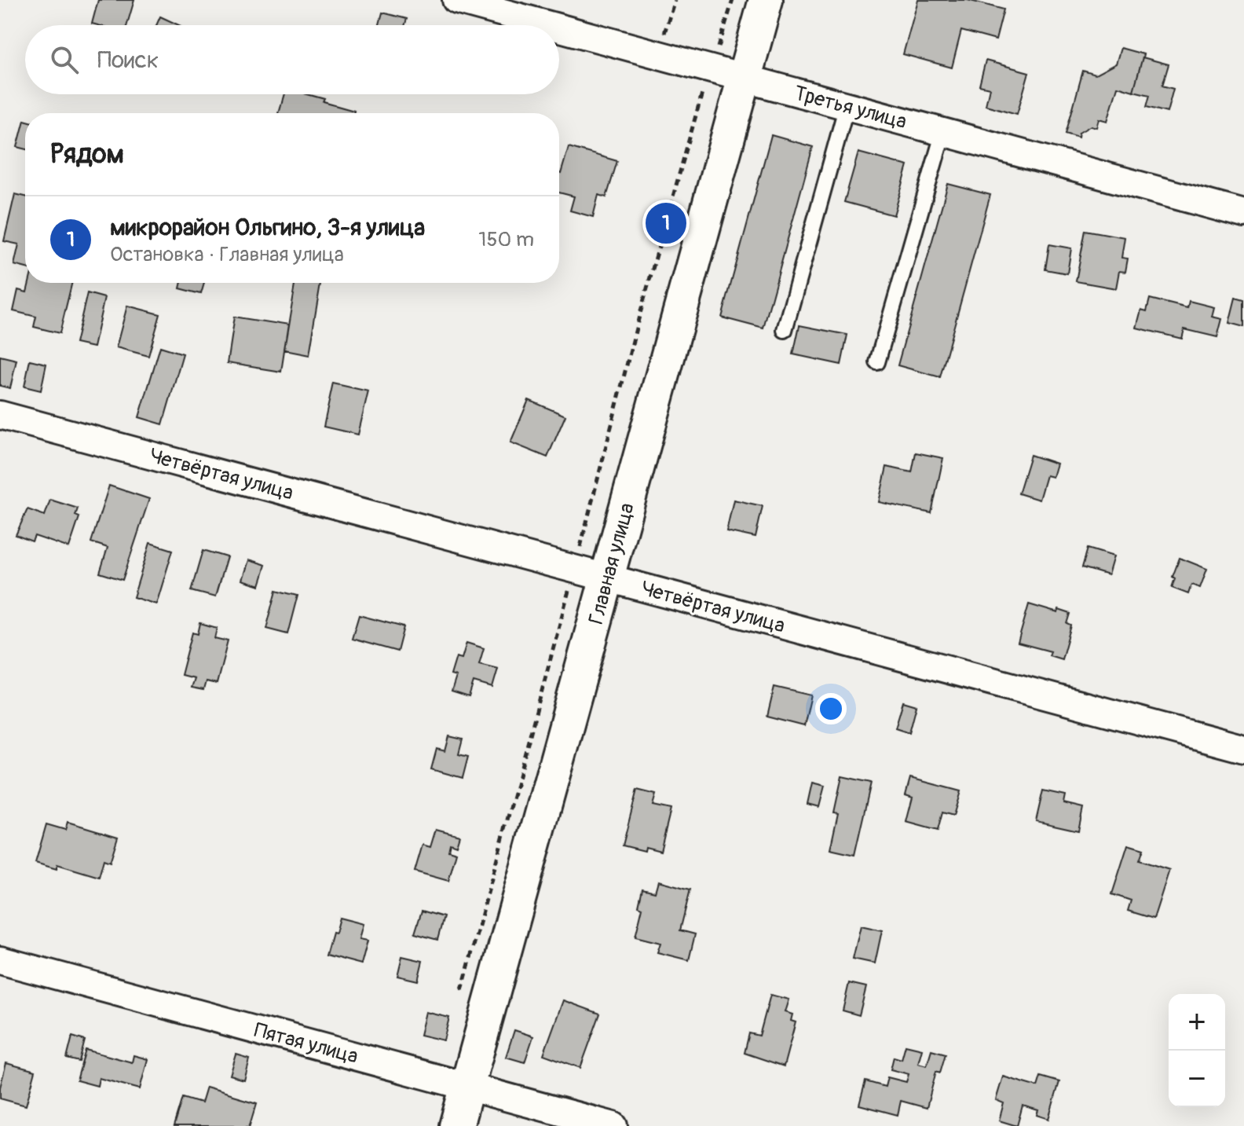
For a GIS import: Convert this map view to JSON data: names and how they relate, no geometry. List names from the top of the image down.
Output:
{
  "streets": {
    "street": [
      "Третья улица",
      "Четвёртая улица",
      "Главная улица",
      "Пятая улица"
    ]
  },
  "crossings": [
    ["Третья улица", "Главная улица"],
    ["Четвёртая улица", "Главная улица"],
    ["Главная улица", "Пятая улица"]
  ],
  "page": {
    "search": "Поиск",
    "heading": "Рядом",
    "list": [
      {
        "mark": "1",
        "name": "микрорайон Ольгино, 3-я улица",
        "note": "Остановка · Главная улица",
        "value": "150 m"
      }
    ],
    "pins": "1",
    "map_buttons": ["+", "−"]
  }
}
